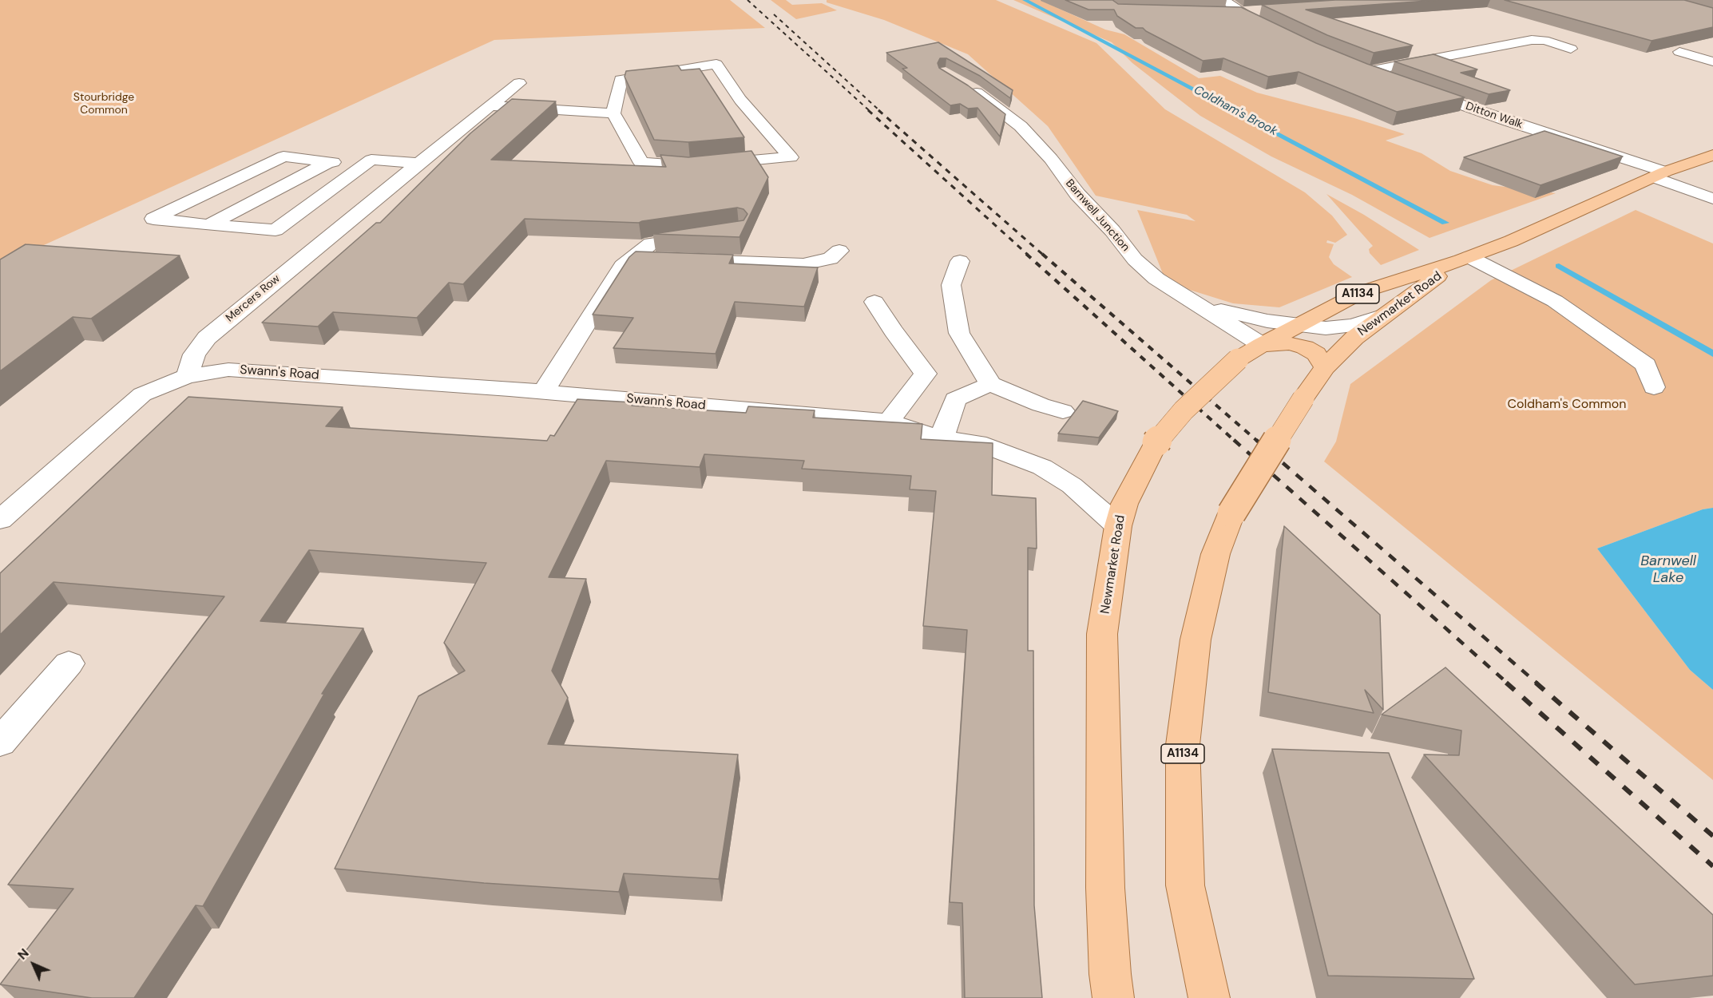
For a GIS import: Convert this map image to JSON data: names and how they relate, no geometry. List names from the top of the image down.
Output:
{
  "streets": {
    "main road": ["A1134", "Newmarket Road"],
    "street": [
      "Ditton Walk",
      "Barnwell Junction",
      "Mercers Row",
      "Swann's Road"
    ]
  },
  "crossings": [
    ["Ditton Walk", "Newmarket Road"],
    ["Barnwell Junction", "A1134"],
    ["Barnwell Junction", "Newmarket Road"],
    ["A1134", "Newmarket Road"],
    ["Mercers Row", "Swann's Road"],
    ["Newmarket Road", "Swann's Road"]
  ],
  "water": ["Coldham's Brook", "Barnwell Lake"],
  "parks": ["Stourbridge Common", "Coldham's Common"],
  "north": "top left"
}
